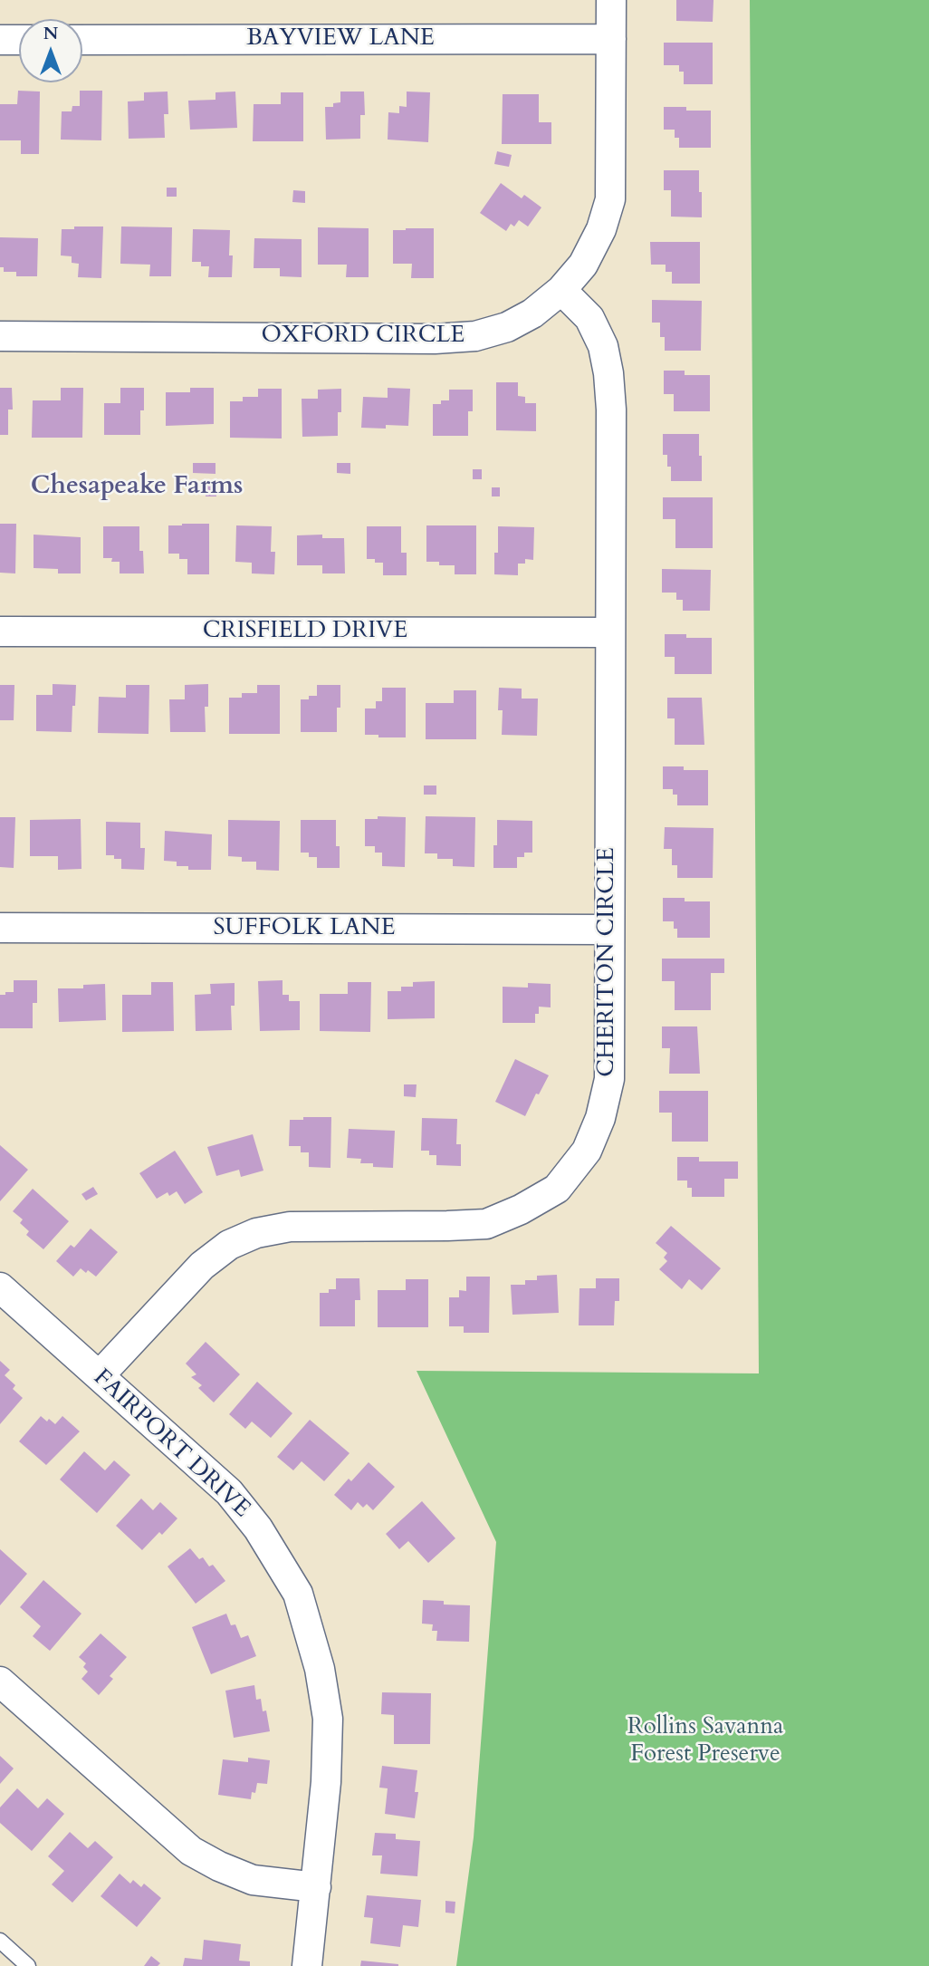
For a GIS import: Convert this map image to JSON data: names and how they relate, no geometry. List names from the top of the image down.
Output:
{
  "streets": {
    "street": [
      "BAYVIEW LANE",
      "OXFORD CIRCLE",
      "CRISFIELD DRIVE",
      "SUFFOLK LANE",
      "CHERITON CIRCLE",
      "FAIRPORT DRIVE"
    ]
  },
  "crossings": [
    ["BAYVIEW LANE", "OXFORD CIRCLE"],
    ["OXFORD CIRCLE", "CHERITON CIRCLE"],
    ["CRISFIELD DRIVE", "CHERITON CIRCLE"],
    ["SUFFOLK LANE", "CHERITON CIRCLE"],
    ["CHERITON CIRCLE", "FAIRPORT DRIVE"]
  ],
  "districts": ["Chesapeake Farms"],
  "parks": ["Rollins Savanna Forest Preserve"],
  "north": "top"
}
